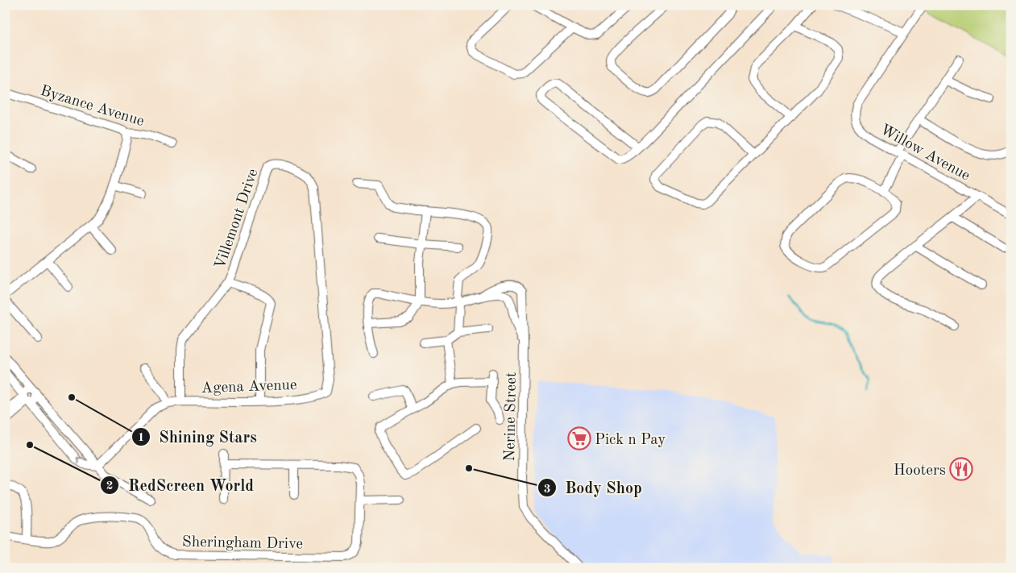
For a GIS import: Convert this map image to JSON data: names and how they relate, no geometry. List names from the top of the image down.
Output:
{
  "streets": {
    "street": [
      "Byzance Avenue",
      "Willow Avenue",
      "Villemont Drive",
      "Agena Avenue",
      "Nerine Street",
      "Sheringham Drive"
    ]
  },
  "crossings": [
    ["Villemont Drive", "Agena Avenue"]
  ],
  "places": {
    "other": ["Shining Stars", "RedScreen World", "Body Shop"],
    "supermarket": ["Pick n Pay"],
    "restaurant": ["Hooters"]
  }
}
